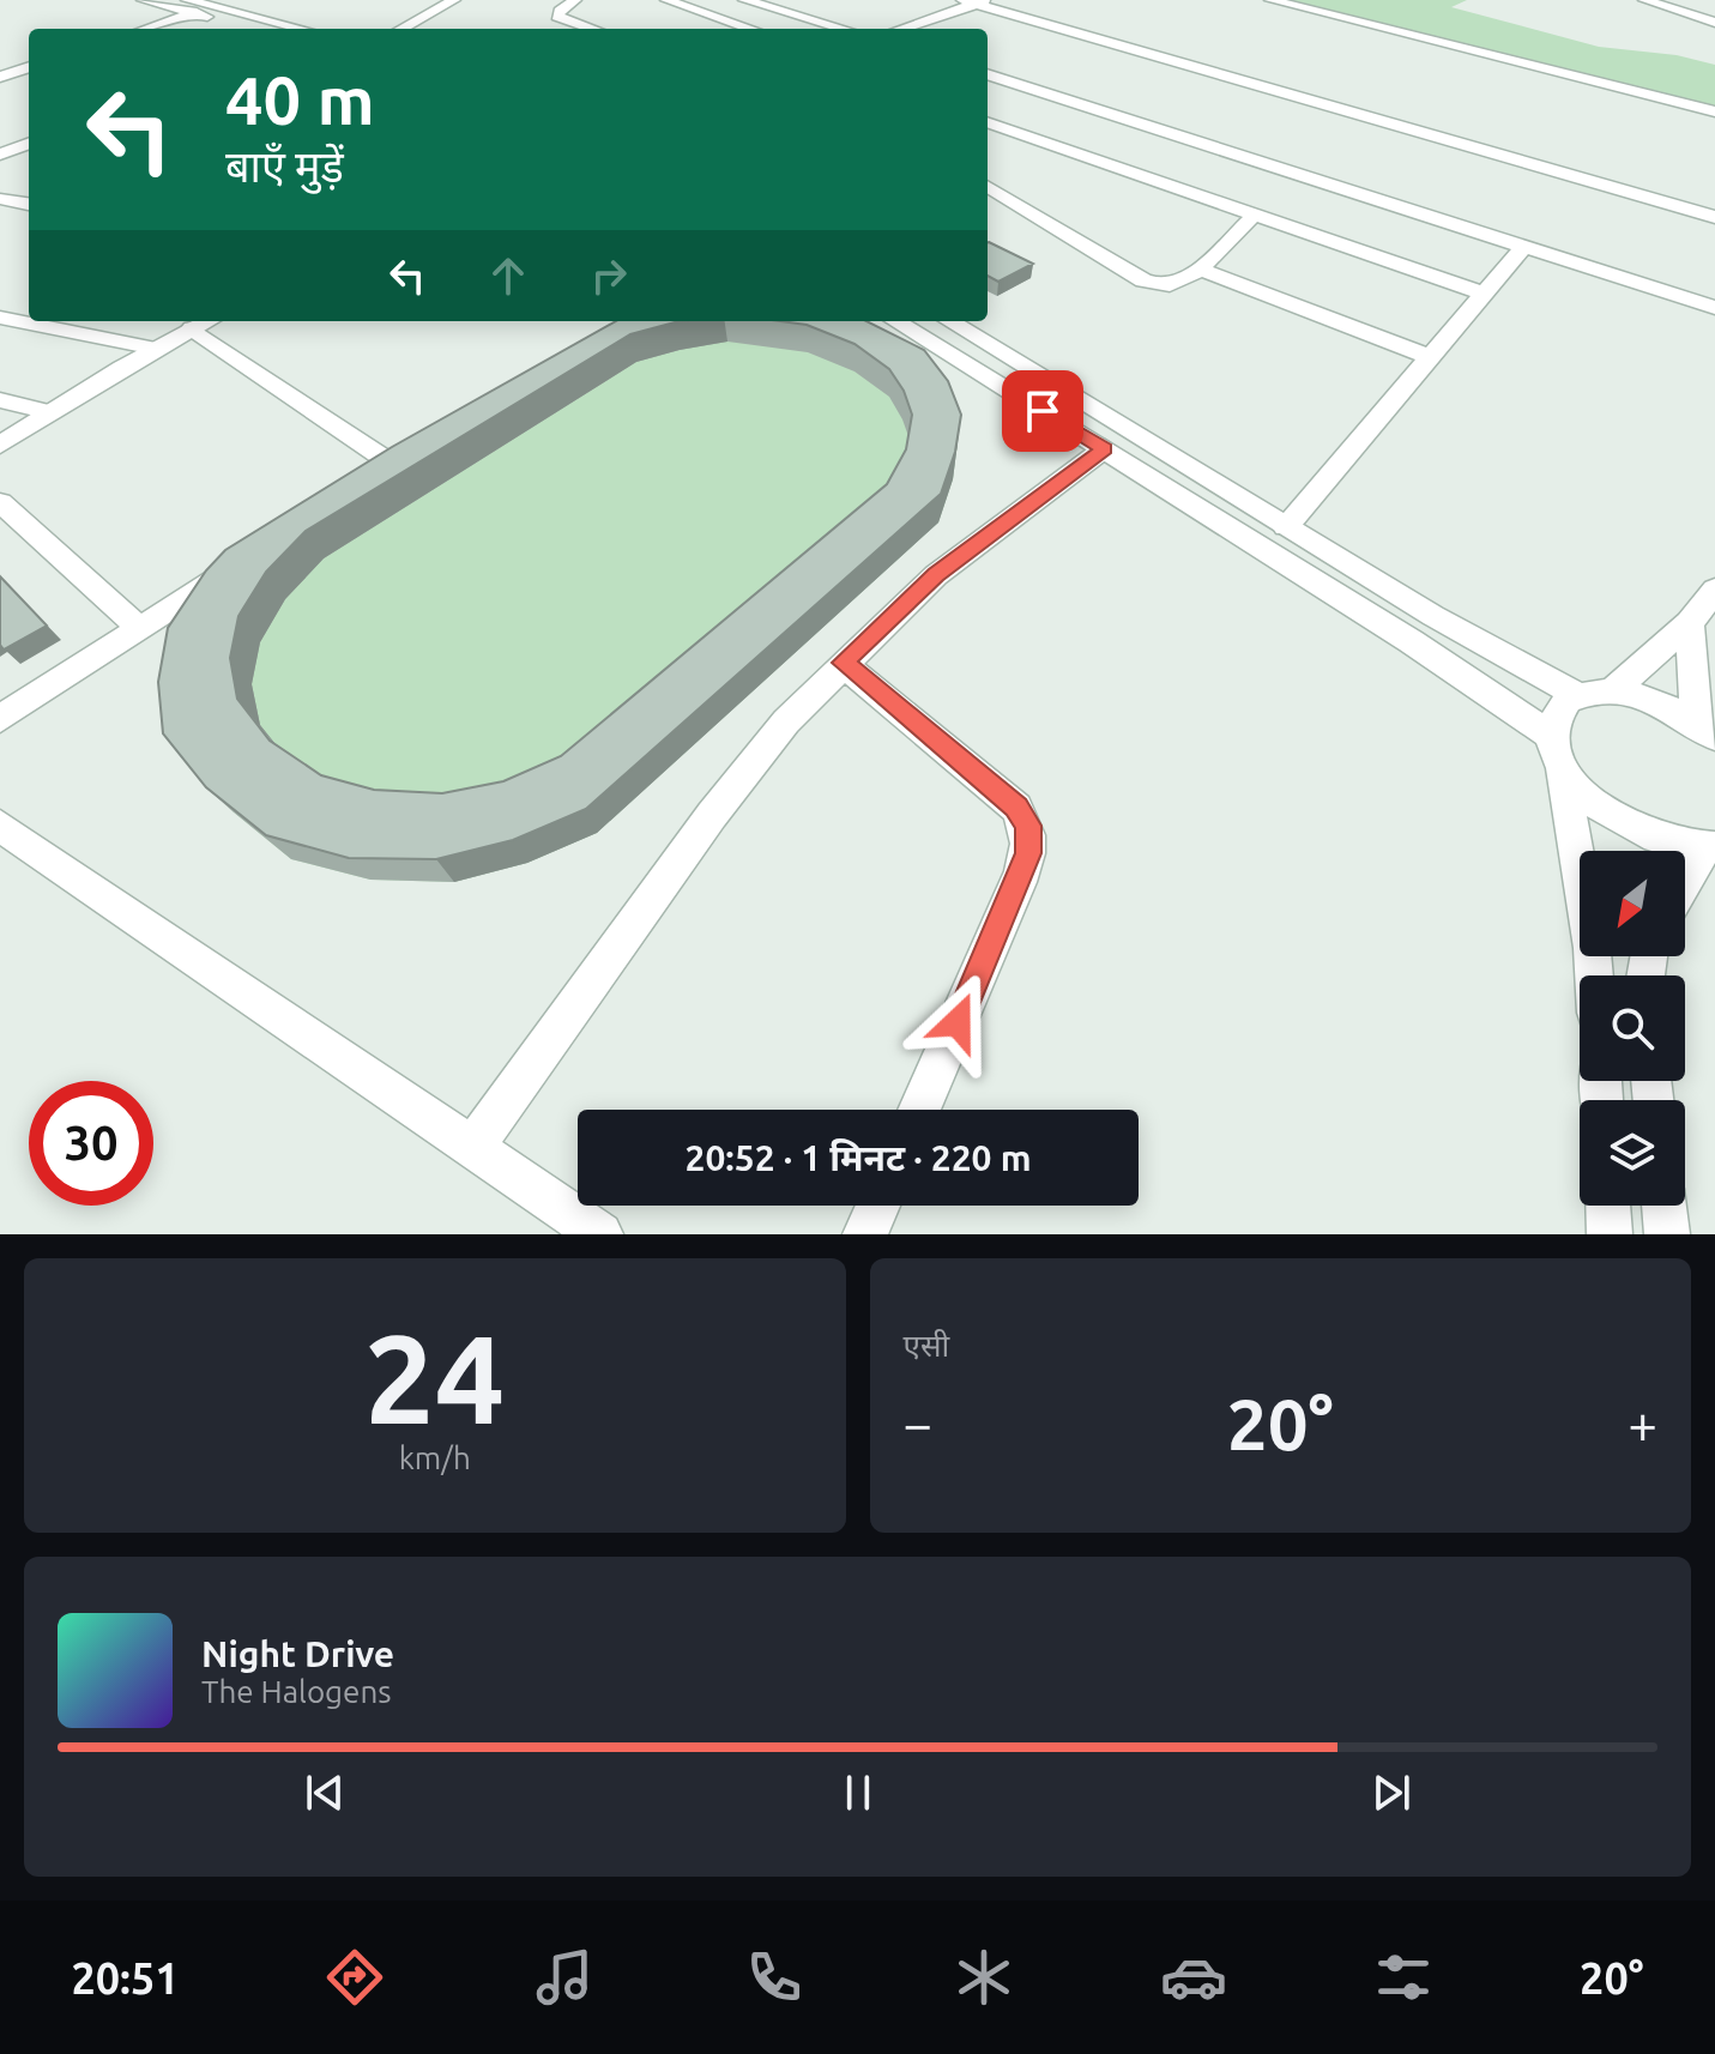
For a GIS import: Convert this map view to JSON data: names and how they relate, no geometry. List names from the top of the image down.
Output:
{
  "north": "bottom left",
  "page": {
    "turn": ["40 m", "बाएँ मुड़ें"],
    "limit": "30",
    "trip": "20:52 · 1 मिनट · 220 m",
    "tile": [
      ["24", "km/h"],
      "एसी"
    ],
    "heat": ["−", "20°", "+"],
    "song": ["Night Drive", "The Halogens"],
    "tabs": ["20:51", "20°"]
  }
}
